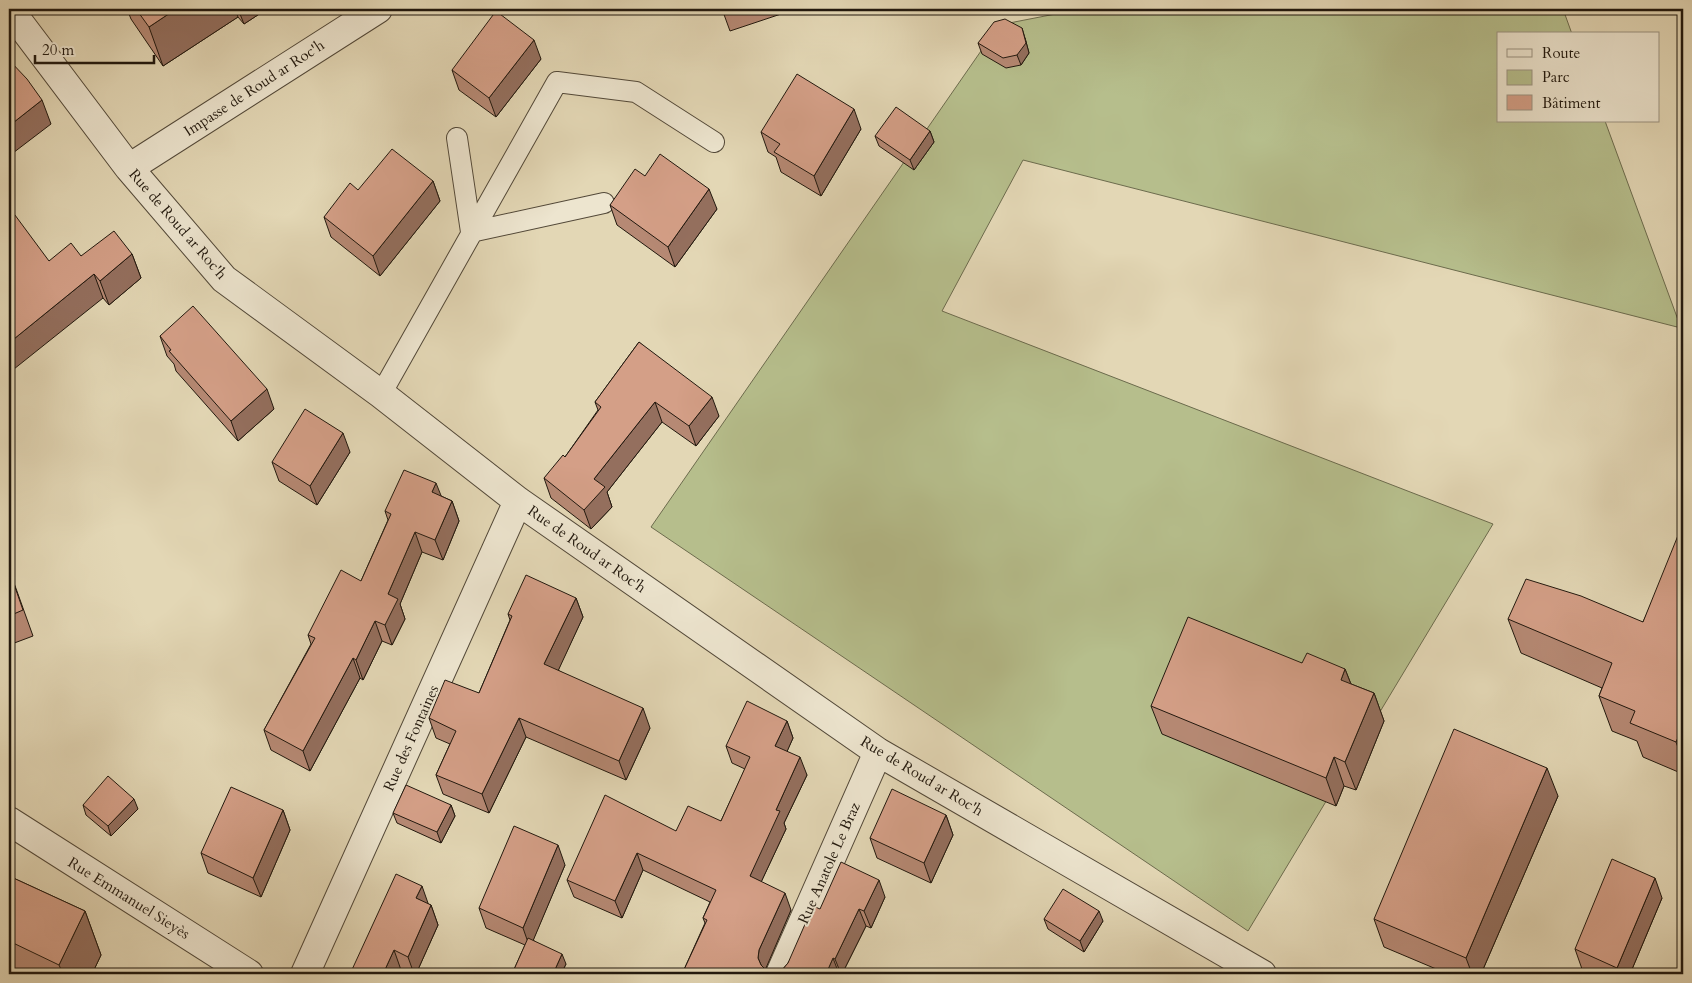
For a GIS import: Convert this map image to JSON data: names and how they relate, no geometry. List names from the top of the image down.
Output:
{
  "streets": {
    "street": [
      "Impasse de Roud ar Roc'h",
      "Rue de Roud ar Roc'h",
      "Rue des Fontaines",
      "Rue Anatole Le Braz",
      "Rue Emmanuel Sieyès"
    ]
  },
  "crossings": [
    ["Impasse de Roud ar Roc'h", "Rue de Roud ar Roc'h"],
    ["Rue de Roud ar Roc'h", "Rue des Fontaines"],
    ["Rue de Roud ar Roc'h", "Rue Anatole Le Braz"]
  ],
  "legend": ["Route", "Parc", "Bâtiment"],
  "scale_bar": "20 m"
}
